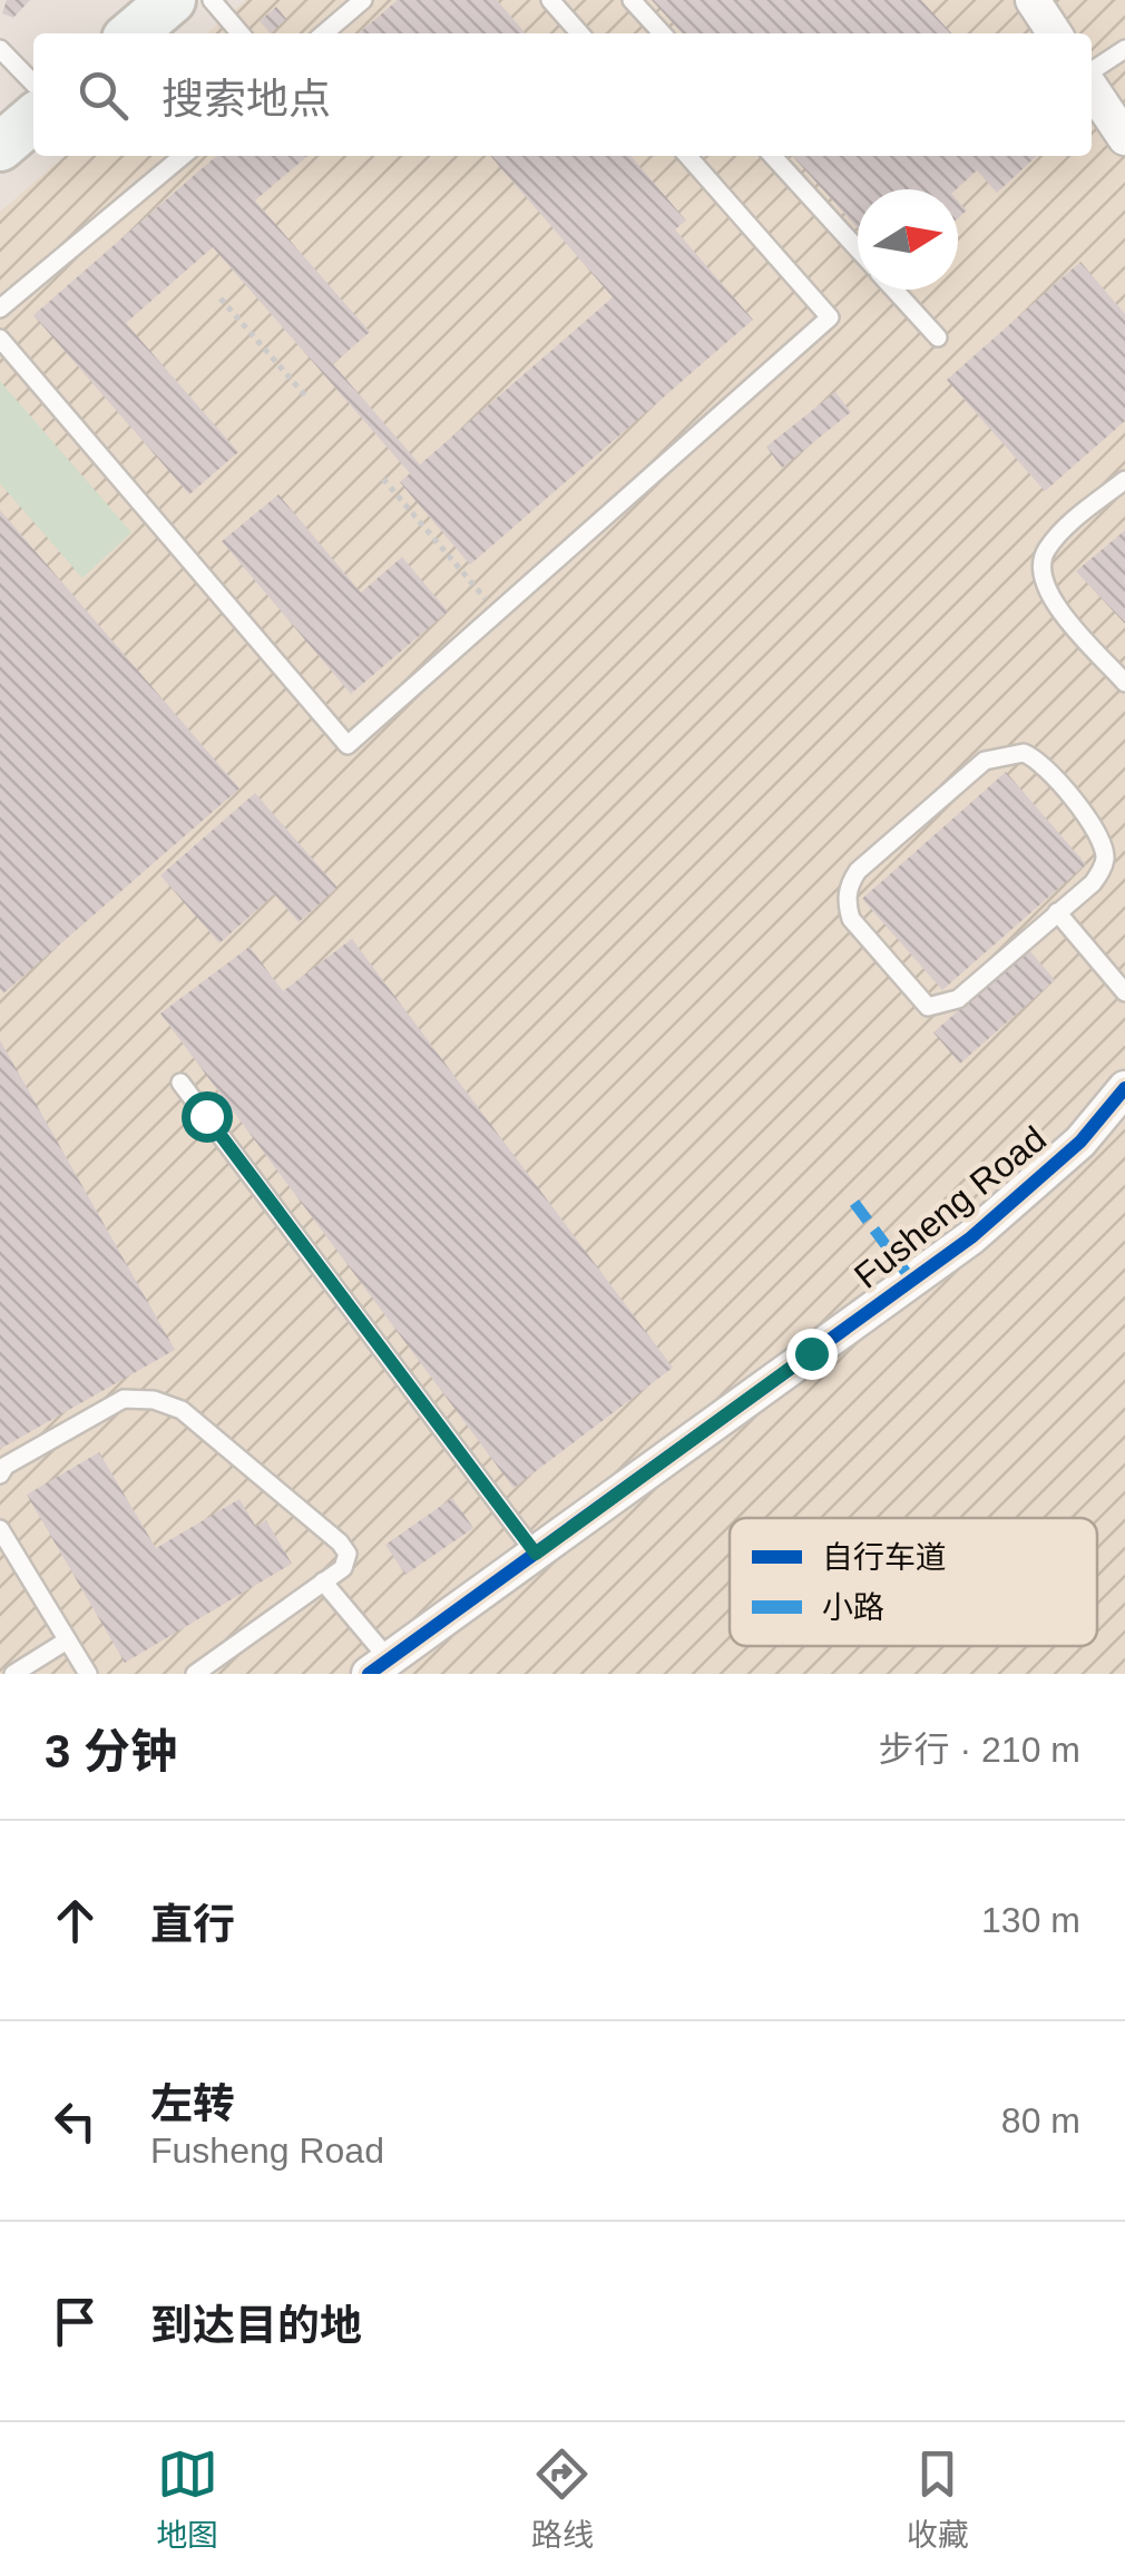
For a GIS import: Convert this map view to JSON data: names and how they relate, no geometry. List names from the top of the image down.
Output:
{
  "streets": {
    "street": ["Fusheng Road"]
  },
  "legend": ["自行车道", "小路"],
  "north": "right",
  "page": {
    "search": "搜索地点",
    "heading": ["3 分钟", "步行 · 210 m"],
    "list": [
      ["直行", "130 m"],
      ["左转", "Fusheng Road", "80 m"],
      "到达目的地"
    ],
    "nav": ["地图", "路线", "收藏"]
  }
}
